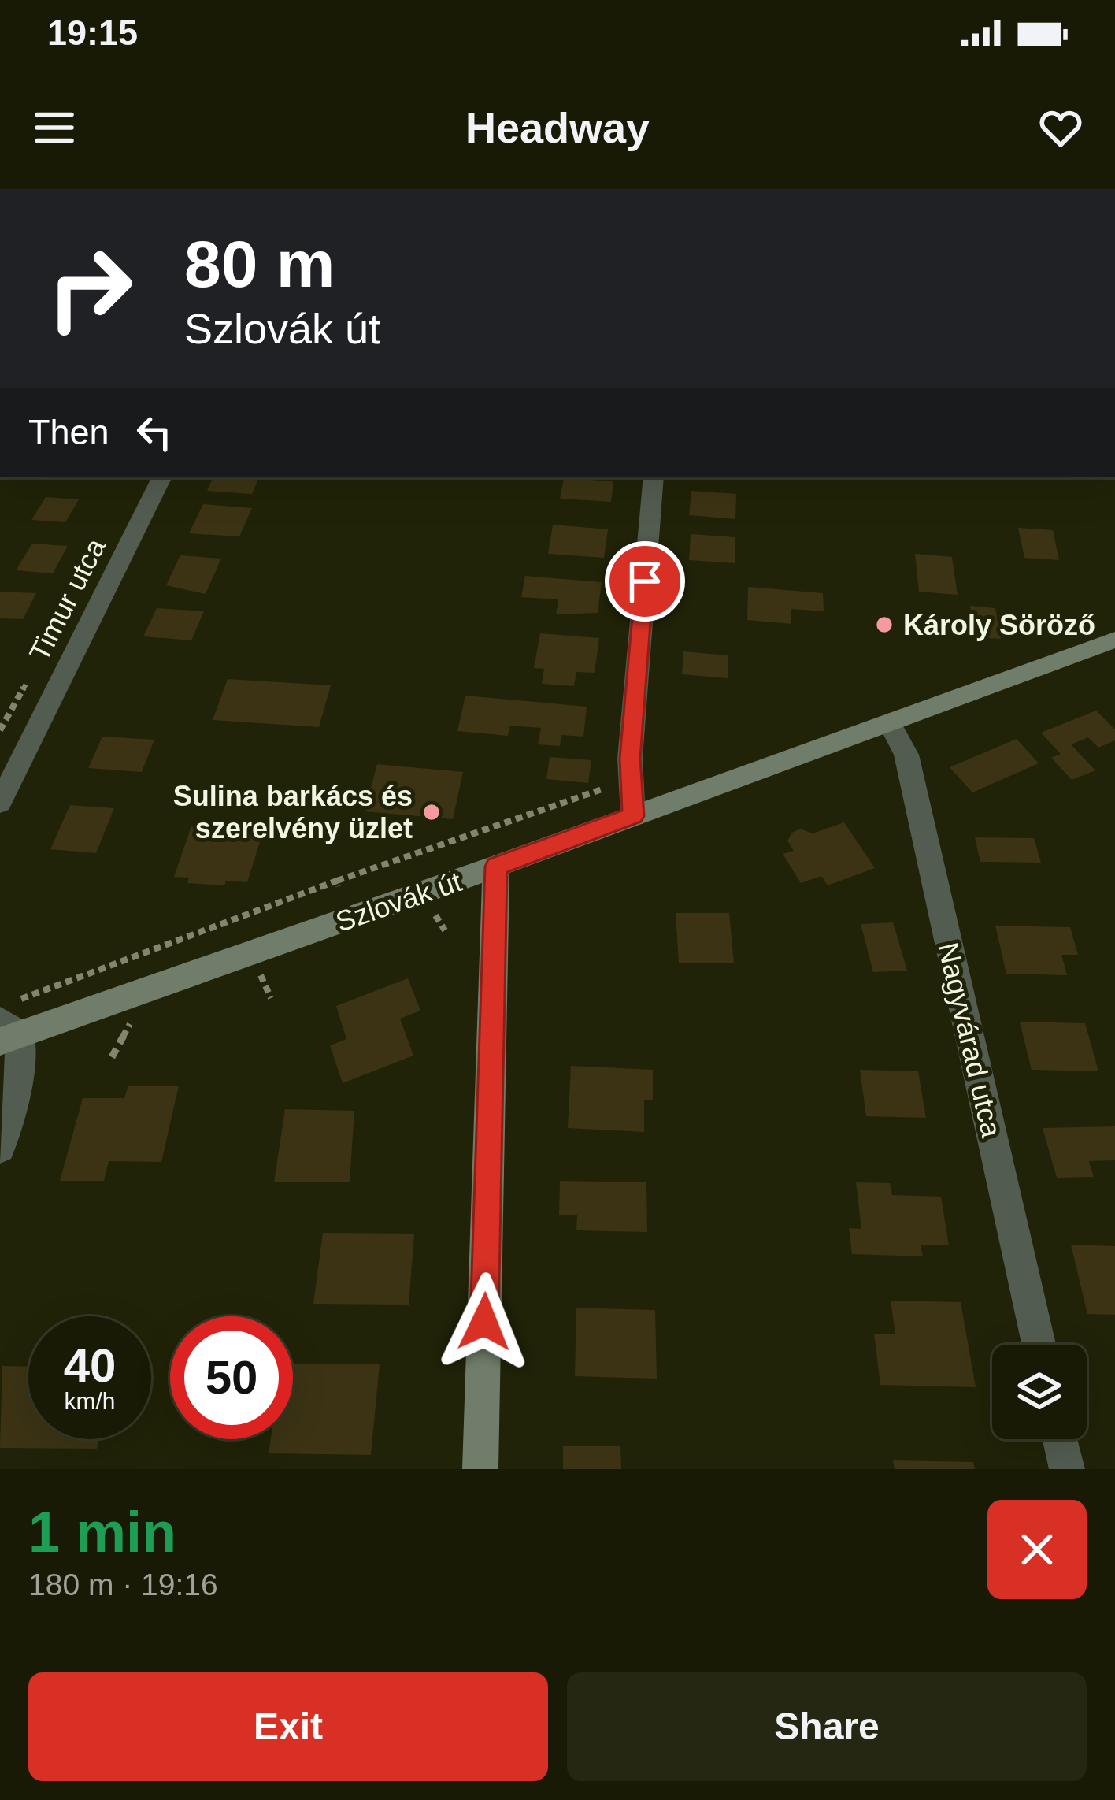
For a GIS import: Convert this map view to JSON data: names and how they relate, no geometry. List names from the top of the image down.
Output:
{
  "streets": {
    "main road": ["Szlovák út"],
    "street": ["Timur utca", "Nagyvárad utca"]
  },
  "crossings": [
    ["Szlovák út", "Nagyvárad utca"]
  ],
  "places": ["Károly Söröző", "Sulina barkács és szerelvény üzlet"],
  "page": {
    "status": "19:15",
    "header": "Headway",
    "turn": ["80 m", "Szlovák út"],
    "then": "Then",
    "speed": "40 km/h",
    "limit": "50",
    "heading": ["1 min", "180 m · 19:16"],
    "buttons": ["Exit", "Share"]
  }
}
